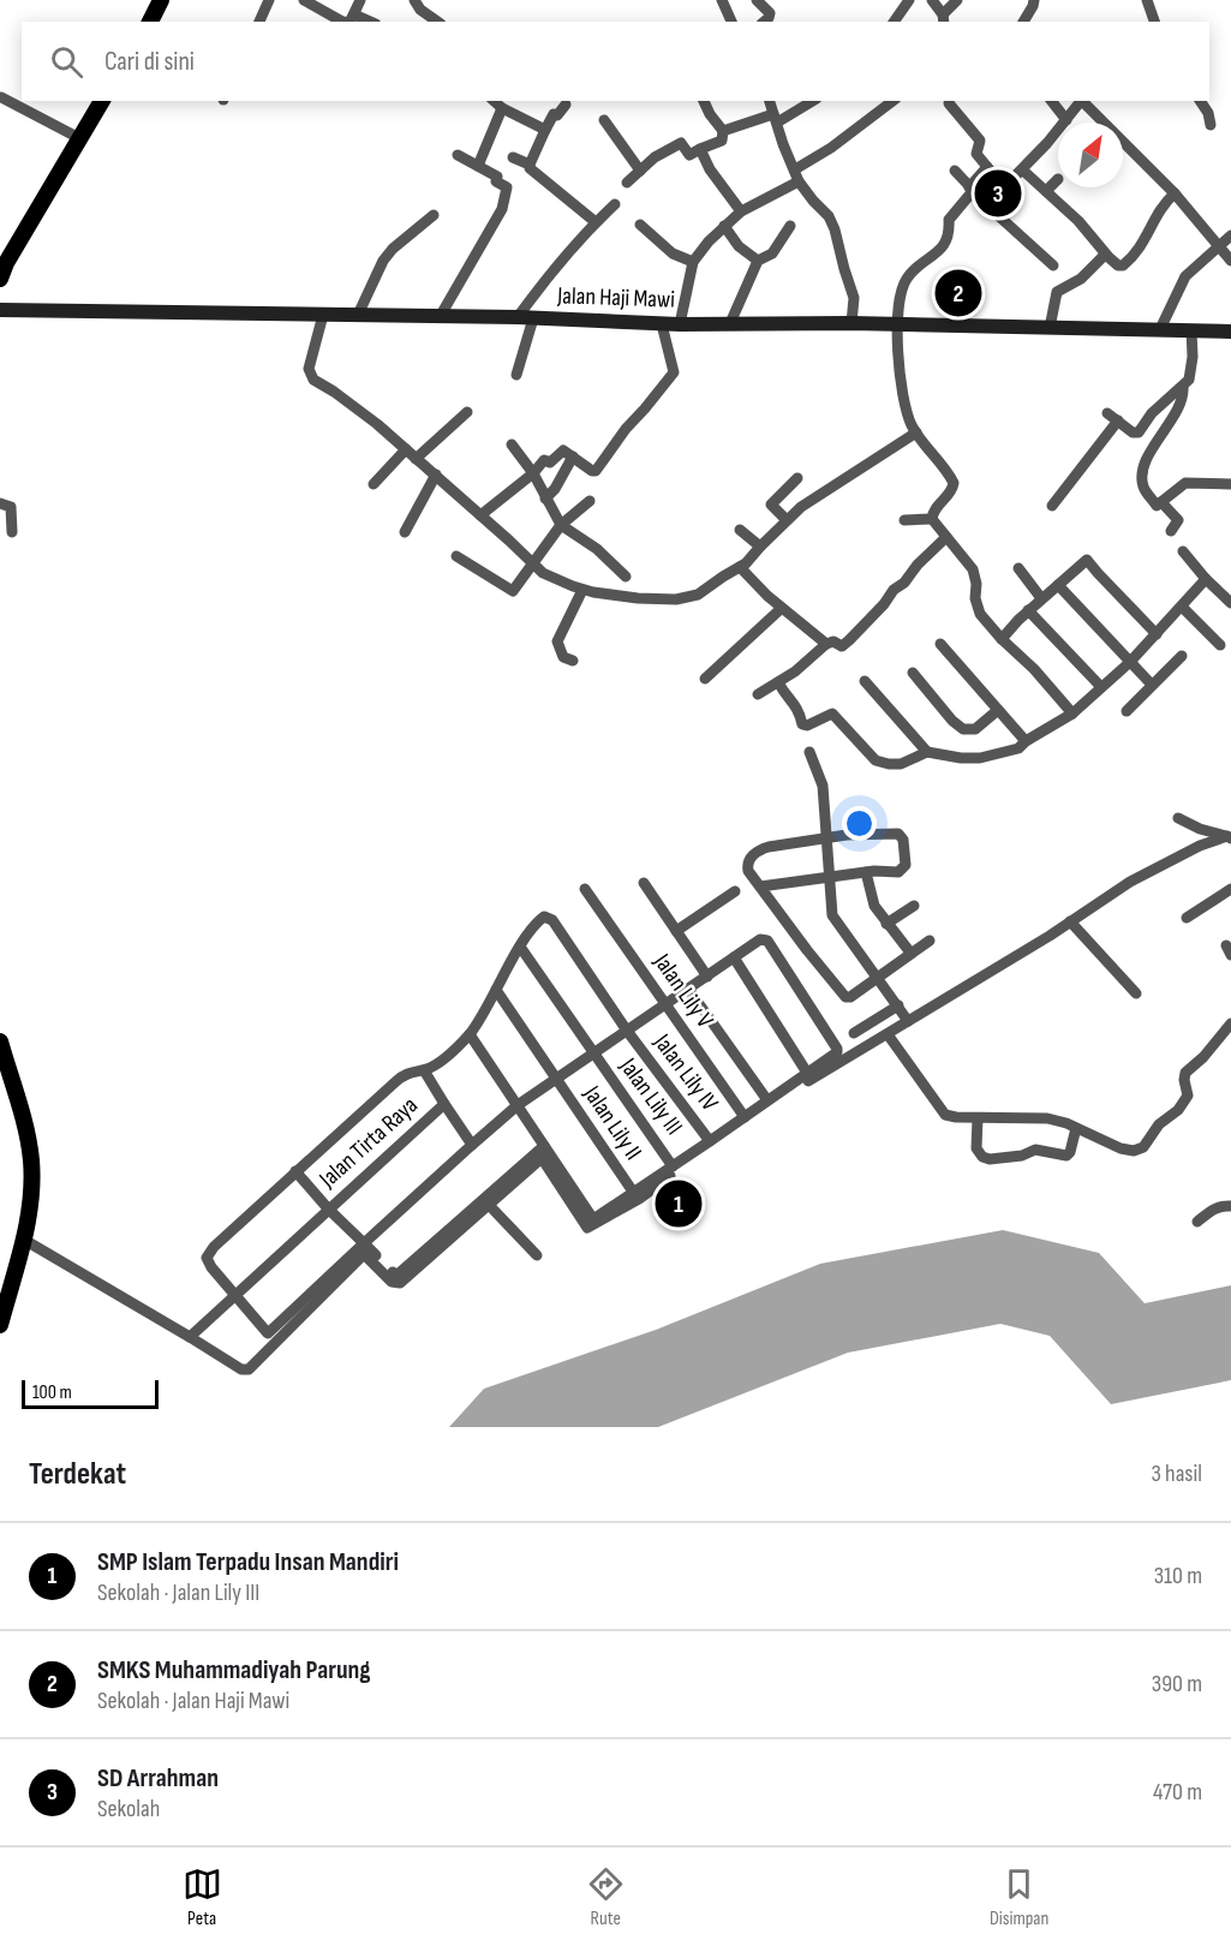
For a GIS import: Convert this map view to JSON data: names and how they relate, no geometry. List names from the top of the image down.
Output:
{
  "streets": {
    "street": [
      "Jalan Haji Mawi",
      "Jalan Lily V",
      "Jalan Lily IV",
      "Jalan Lily III",
      "Jalan Lily II",
      "Jalan Tirta Raya"
    ]
  },
  "crossings": [
    ["Jalan Lily IV", "Jalan Lily III"]
  ],
  "scale_bar": "100 m",
  "north": "top right",
  "page": {
    "search": "Cari di sini",
    "pins": ["3", "2", "1"],
    "scale": "100 m",
    "heading": ["Terdekat", "3 hasil"],
    "list": [
      {
        "mark": "1",
        "name": "SMP Islam Terpadu Insan Mandiri",
        "note": "Sekolah · Jalan Lily III",
        "value": "310 m"
      },
      {
        "mark": "2",
        "name": "SMKS Muhammadiyah Parung",
        "note": "Sekolah · Jalan Haji Mawi",
        "value": "390 m"
      },
      {
        "mark": "3",
        "name": "SD Arrahman",
        "note": "Sekolah",
        "value": "470 m"
      }
    ],
    "nav": ["Peta", "Rute", "Disimpan"]
  }
}
